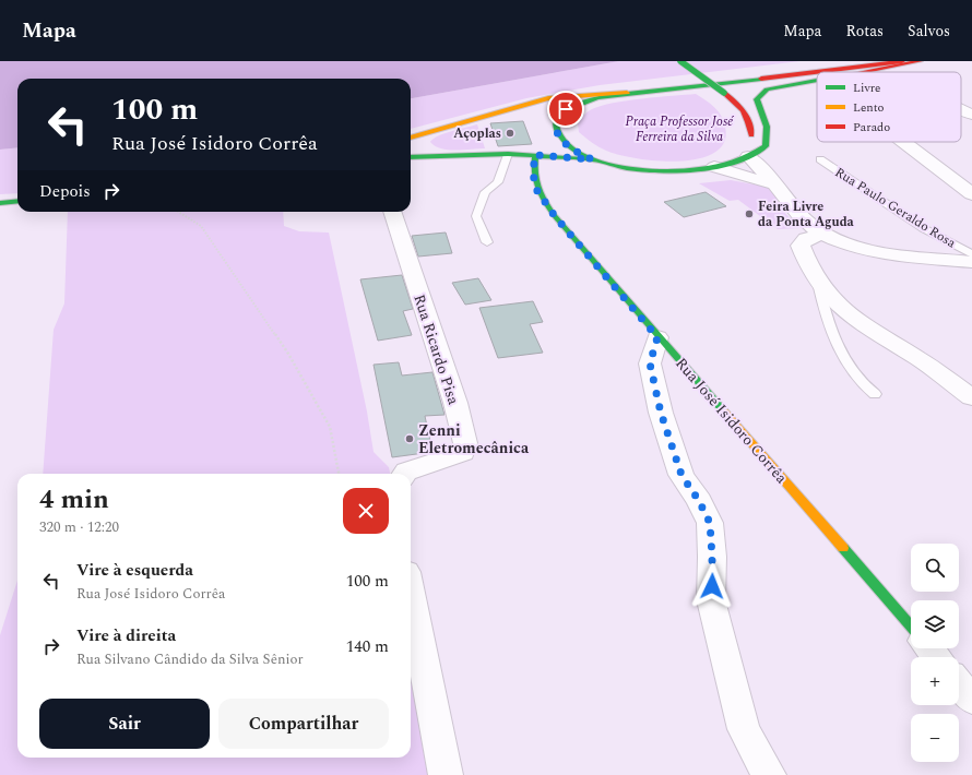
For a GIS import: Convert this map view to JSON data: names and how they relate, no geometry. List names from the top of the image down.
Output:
{
  "streets": {
    "main road": ["Rua José Isidoro Corrêa"],
    "street": ["Rua Ricardo Pisa"],
    "lane": ["Rua Paulo Geraldo Rosa"]
  },
  "parks": ["Praça Professor José Ferreira da Silva"],
  "places": ["Açoplas", "Feira Livre da Ponta Aguda", "Zenni Eletromecânica"],
  "legend": ["Livre", "Lento", "Parado"],
  "page": {
    "header": "Mapa",
    "nav": ["Mapa", "Rotas", "Salvos"],
    "turn": ["100 m", "Rua José Isidoro Corrêa"],
    "then": "Depois",
    "heading": ["4 min", "320 m · 12:20"],
    "map_buttons": ["+", "−"],
    "list": [
      {
        "name": "Vire à esquerda",
        "note": "Rua José Isidoro Corrêa",
        "value": "100 m"
      },
      {
        "name": "Vire à direita",
        "note": "Rua Silvano Cândido da Silva Sênior",
        "value": "140 m"
      }
    ],
    "buttons": ["Sair", "Compartilhar"]
  }
}
